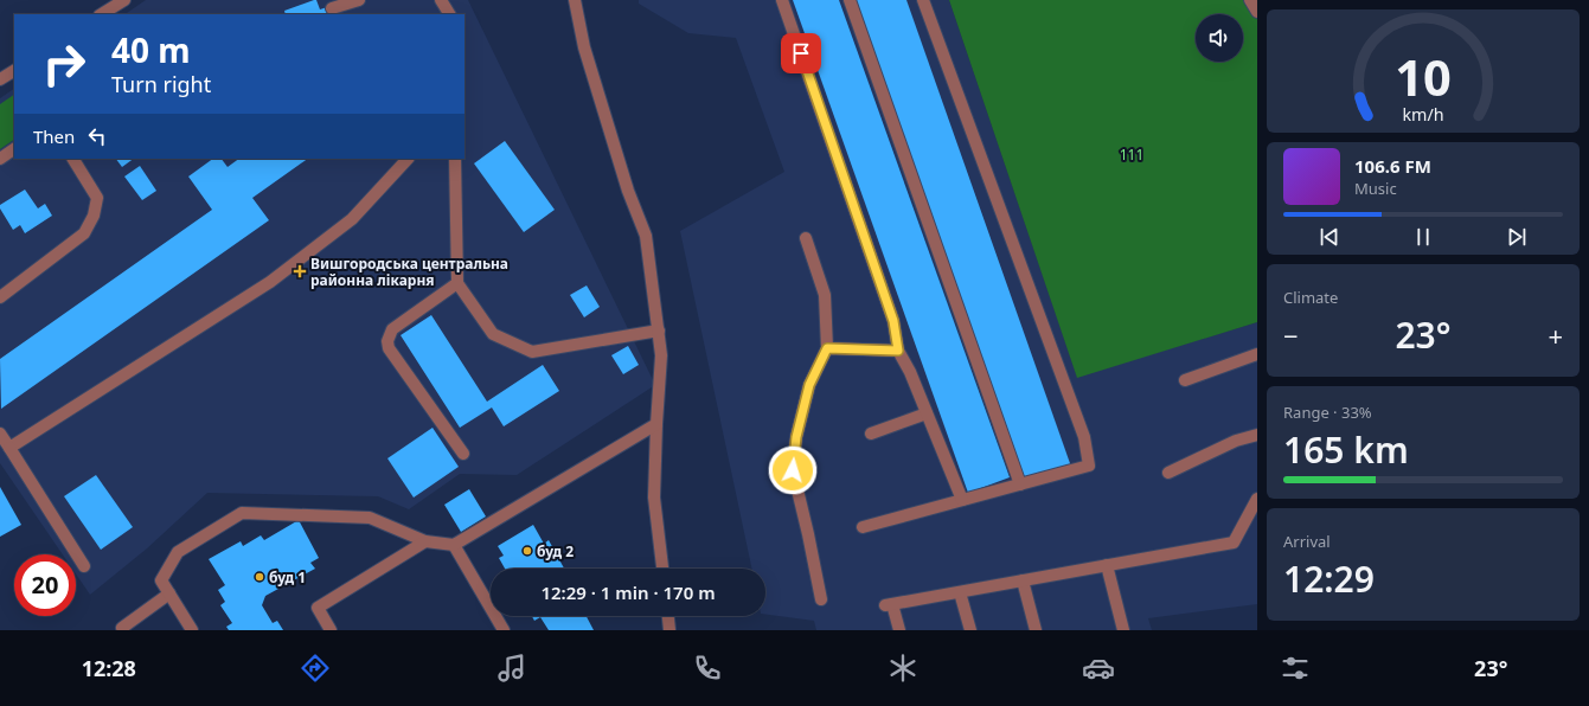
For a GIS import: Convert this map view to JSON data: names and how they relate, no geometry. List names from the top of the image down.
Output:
{
  "parks": ["111"],
  "places": {
    "health": ["Вишгородська центральна районна лікарня"],
    "other": ["буд 2", "буд 1"]
  },
  "page": {
    "turn": ["40 m", "Turn right"],
    "then": "Then",
    "song": ["106.6 FM", "Music"],
    "tile": [
      "Climate",
      ["Range · 33%", "165 km"],
      ["Arrival", "12:29"]
    ],
    "heat": ["−", "23°", "+"],
    "limit": "20",
    "trip": "12:29 · 1 min · 170 m",
    "tabs": ["12:28", "23°"],
    "gauge": ["10", "km/h"]
  }
}
